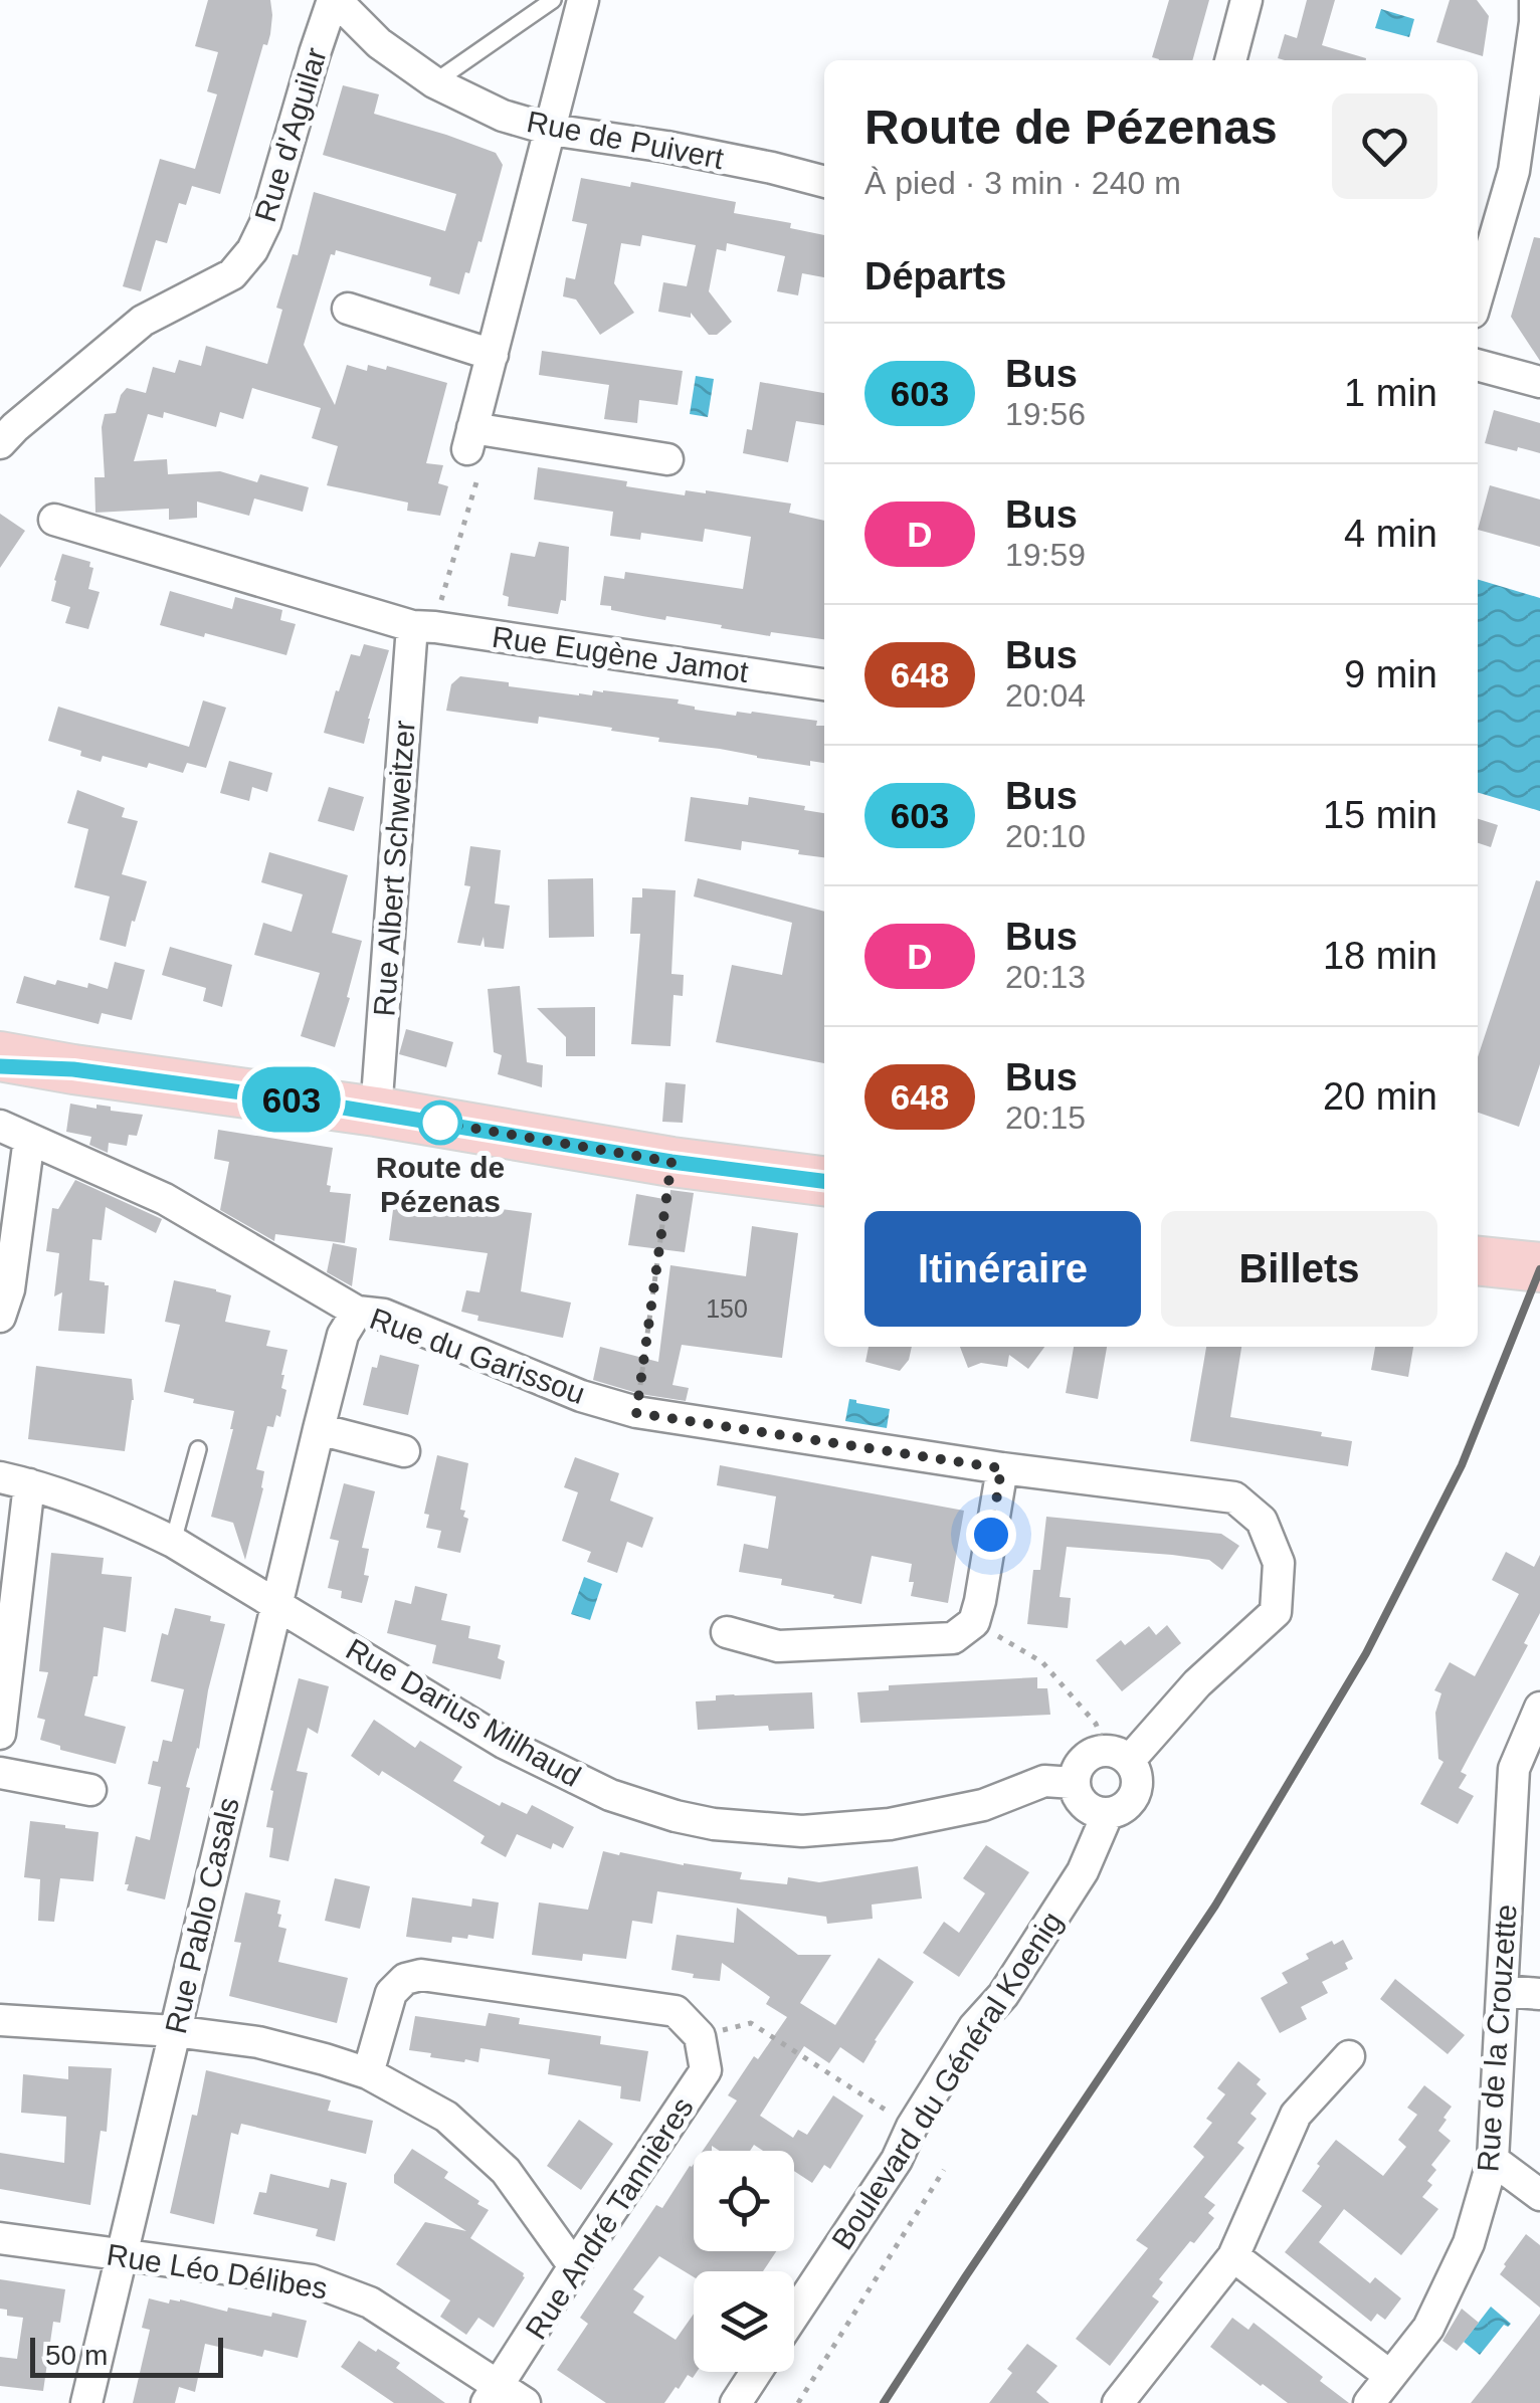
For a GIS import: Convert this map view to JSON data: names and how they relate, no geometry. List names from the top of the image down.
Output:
{
  "streets": {
    "street": [
      "Rue d'Aguilar",
      "Rue de Puivert",
      "Rue Eugène Jamot",
      "Rue Albert Schweitzer",
      "Rue du Garissou",
      "Rue Darius Milhaud",
      "Rue Pablo Casals",
      "Rue de la Crouzette",
      "Boulevard du Général Koenig",
      "Rue André Tannières",
      "Rue Léo Délibes"
    ]
  },
  "crossings": [
    ["Rue d'Aguilar", "Rue de Puivert"],
    ["Rue Eugène Jamot", "Rue Albert Schweitzer"],
    ["Rue du Garissou", "Rue Darius Milhaud"],
    ["Rue du Garissou", "Rue Pablo Casals"],
    ["Rue du Garissou", "Boulevard du Général Koenig"],
    ["Rue Darius Milhaud", "Rue Pablo Casals"],
    ["Rue Darius Milhaud", "Boulevard du Général Koenig"],
    ["Rue Pablo Casals", "Rue Léo Délibes"],
    ["Rue André Tannières", "Rue Léo Délibes"]
  ],
  "places": ["Route de Pézenas"],
  "lines": ["bus line 603"],
  "house_numbers": ["150"],
  "scale_bar": "50 m",
  "page": {
    "on_map": "603",
    "heading": [
      ["Route de Pézenas", "À pied · 3 min · 240 m"],
      "Départs"
    ],
    "list": [
      {
        "mark": "603",
        "name": "Bus",
        "note": "19:56",
        "value": "1 min"
      },
      {
        "mark": "D",
        "name": "Bus",
        "note": "19:59",
        "value": "4 min"
      },
      {
        "mark": "648",
        "name": "Bus",
        "note": "20:04",
        "value": "9 min"
      },
      {
        "mark": "603",
        "name": "Bus",
        "note": "20:10",
        "value": "15 min"
      },
      {
        "mark": "D",
        "name": "Bus",
        "note": "20:13",
        "value": "18 min"
      },
      {
        "mark": "648",
        "name": "Bus",
        "note": "20:15",
        "value": "20 min"
      }
    ],
    "buttons": ["Itinéraire", "Billets"],
    "scale": "50 m"
  }
}
